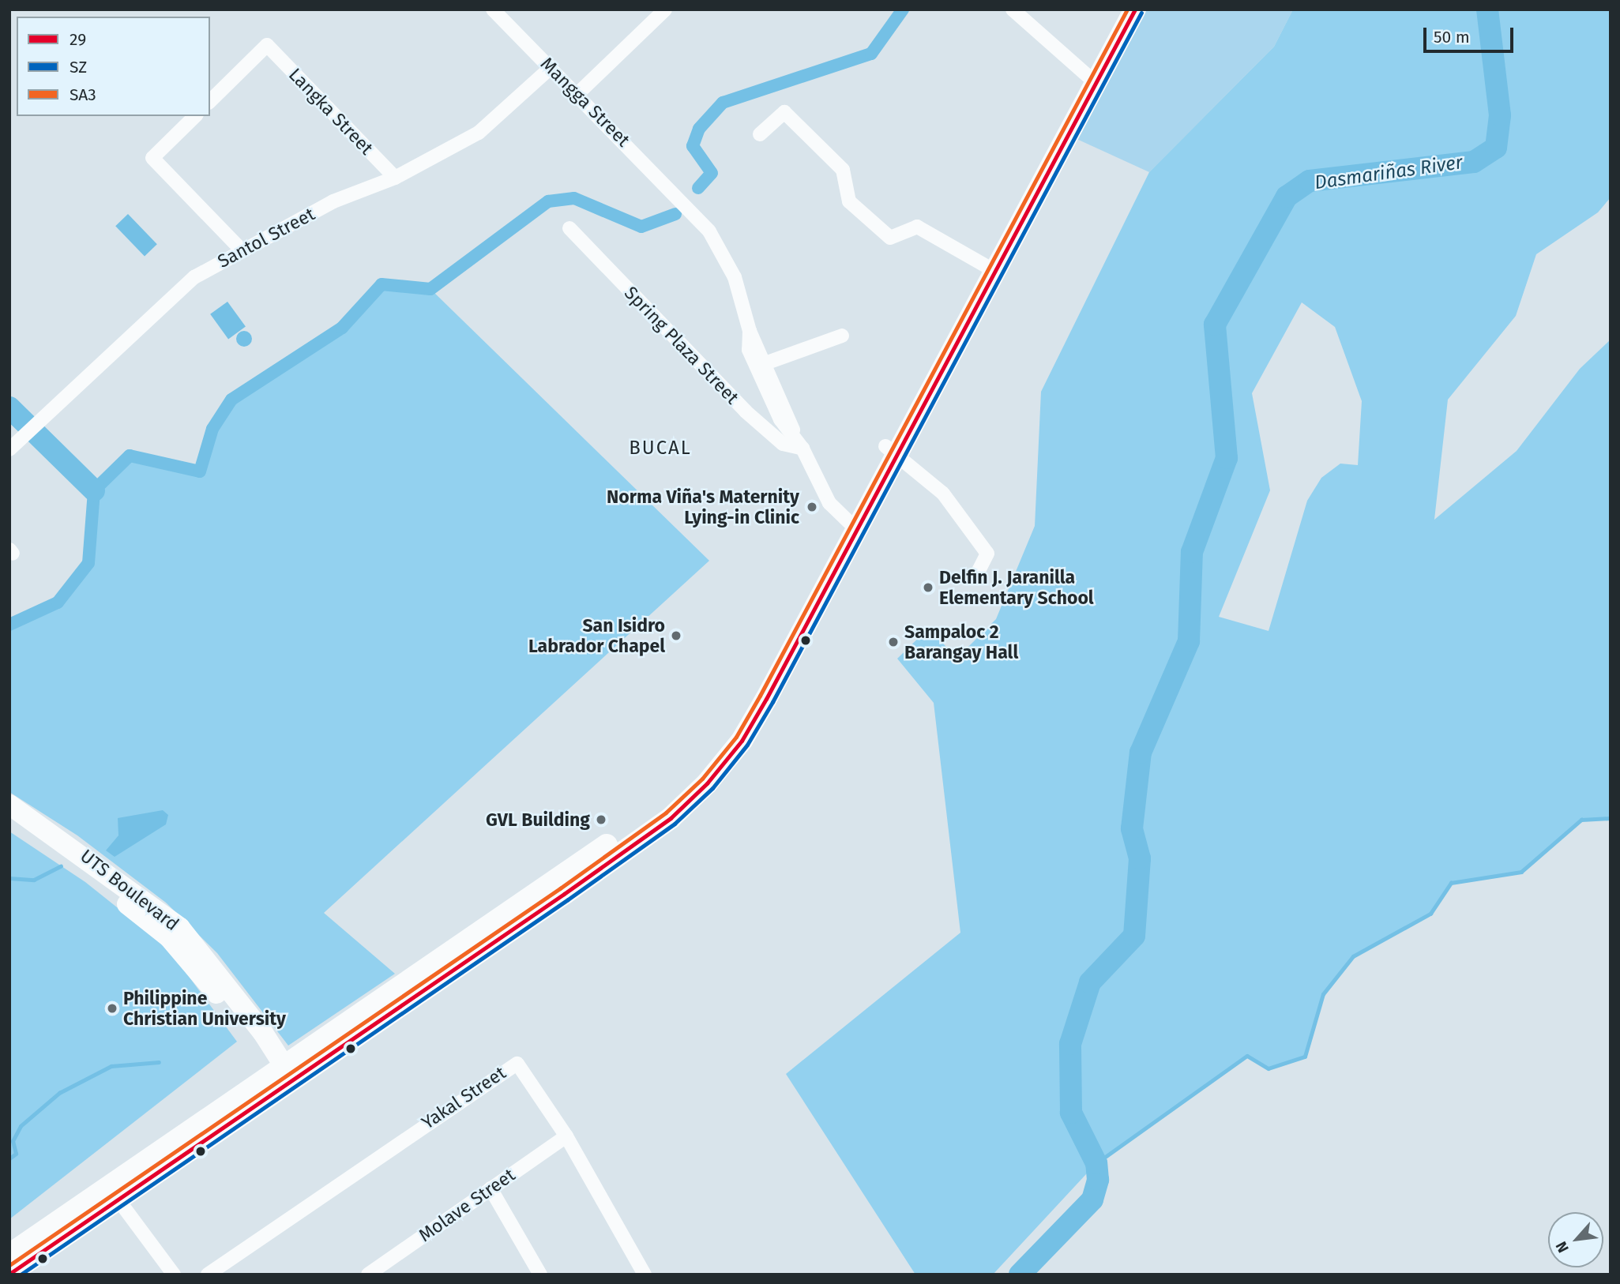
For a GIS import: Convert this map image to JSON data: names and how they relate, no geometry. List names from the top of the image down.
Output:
{
  "streets": {
    "main road": ["UTS Boulevard"],
    "street": [
      "Mangga Street",
      "Langka Street",
      "Santol Street",
      "Spring Plaza Street",
      "Yakal Street",
      "Molave Street"
    ]
  },
  "crossings": [
    ["Mangga Street", "Santol Street"],
    ["Langka Street", "Santol Street"],
    ["Yakal Street", "Molave Street"]
  ],
  "districts": ["BUCAL"],
  "water": ["Dasmariñas River"],
  "places": [
    "Norma Viña's Maternity Lying-in Clinic",
    "Delfin J. Jaranilla Elementary School",
    "San Isidro Labrador Chapel",
    "Sampaloc 2 Barangay Hall",
    "GVL Building",
    "Philippine Christian University"
  ],
  "lines": ["transit line 29", "transit line SA3", "transit line SZ"],
  "legend": ["29", "SZ", "SA3"],
  "scale_bar": "50 m",
  "north": "bottom left"
}
